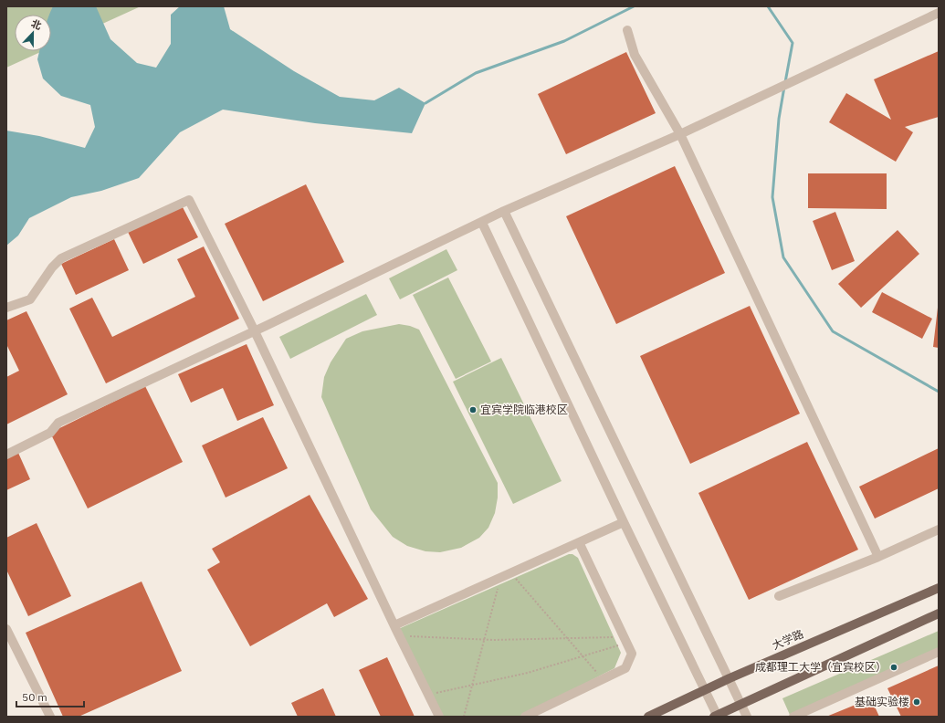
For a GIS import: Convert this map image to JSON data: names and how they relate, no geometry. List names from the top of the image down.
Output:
{
  "streets": {
    "main road": ["大学路"]
  },
  "places": ["宜宾学院临港校区", "成都理工大学（宜宾校区）", "基础实验楼"],
  "scale_bar": "50 m",
  "north": "top"
}
